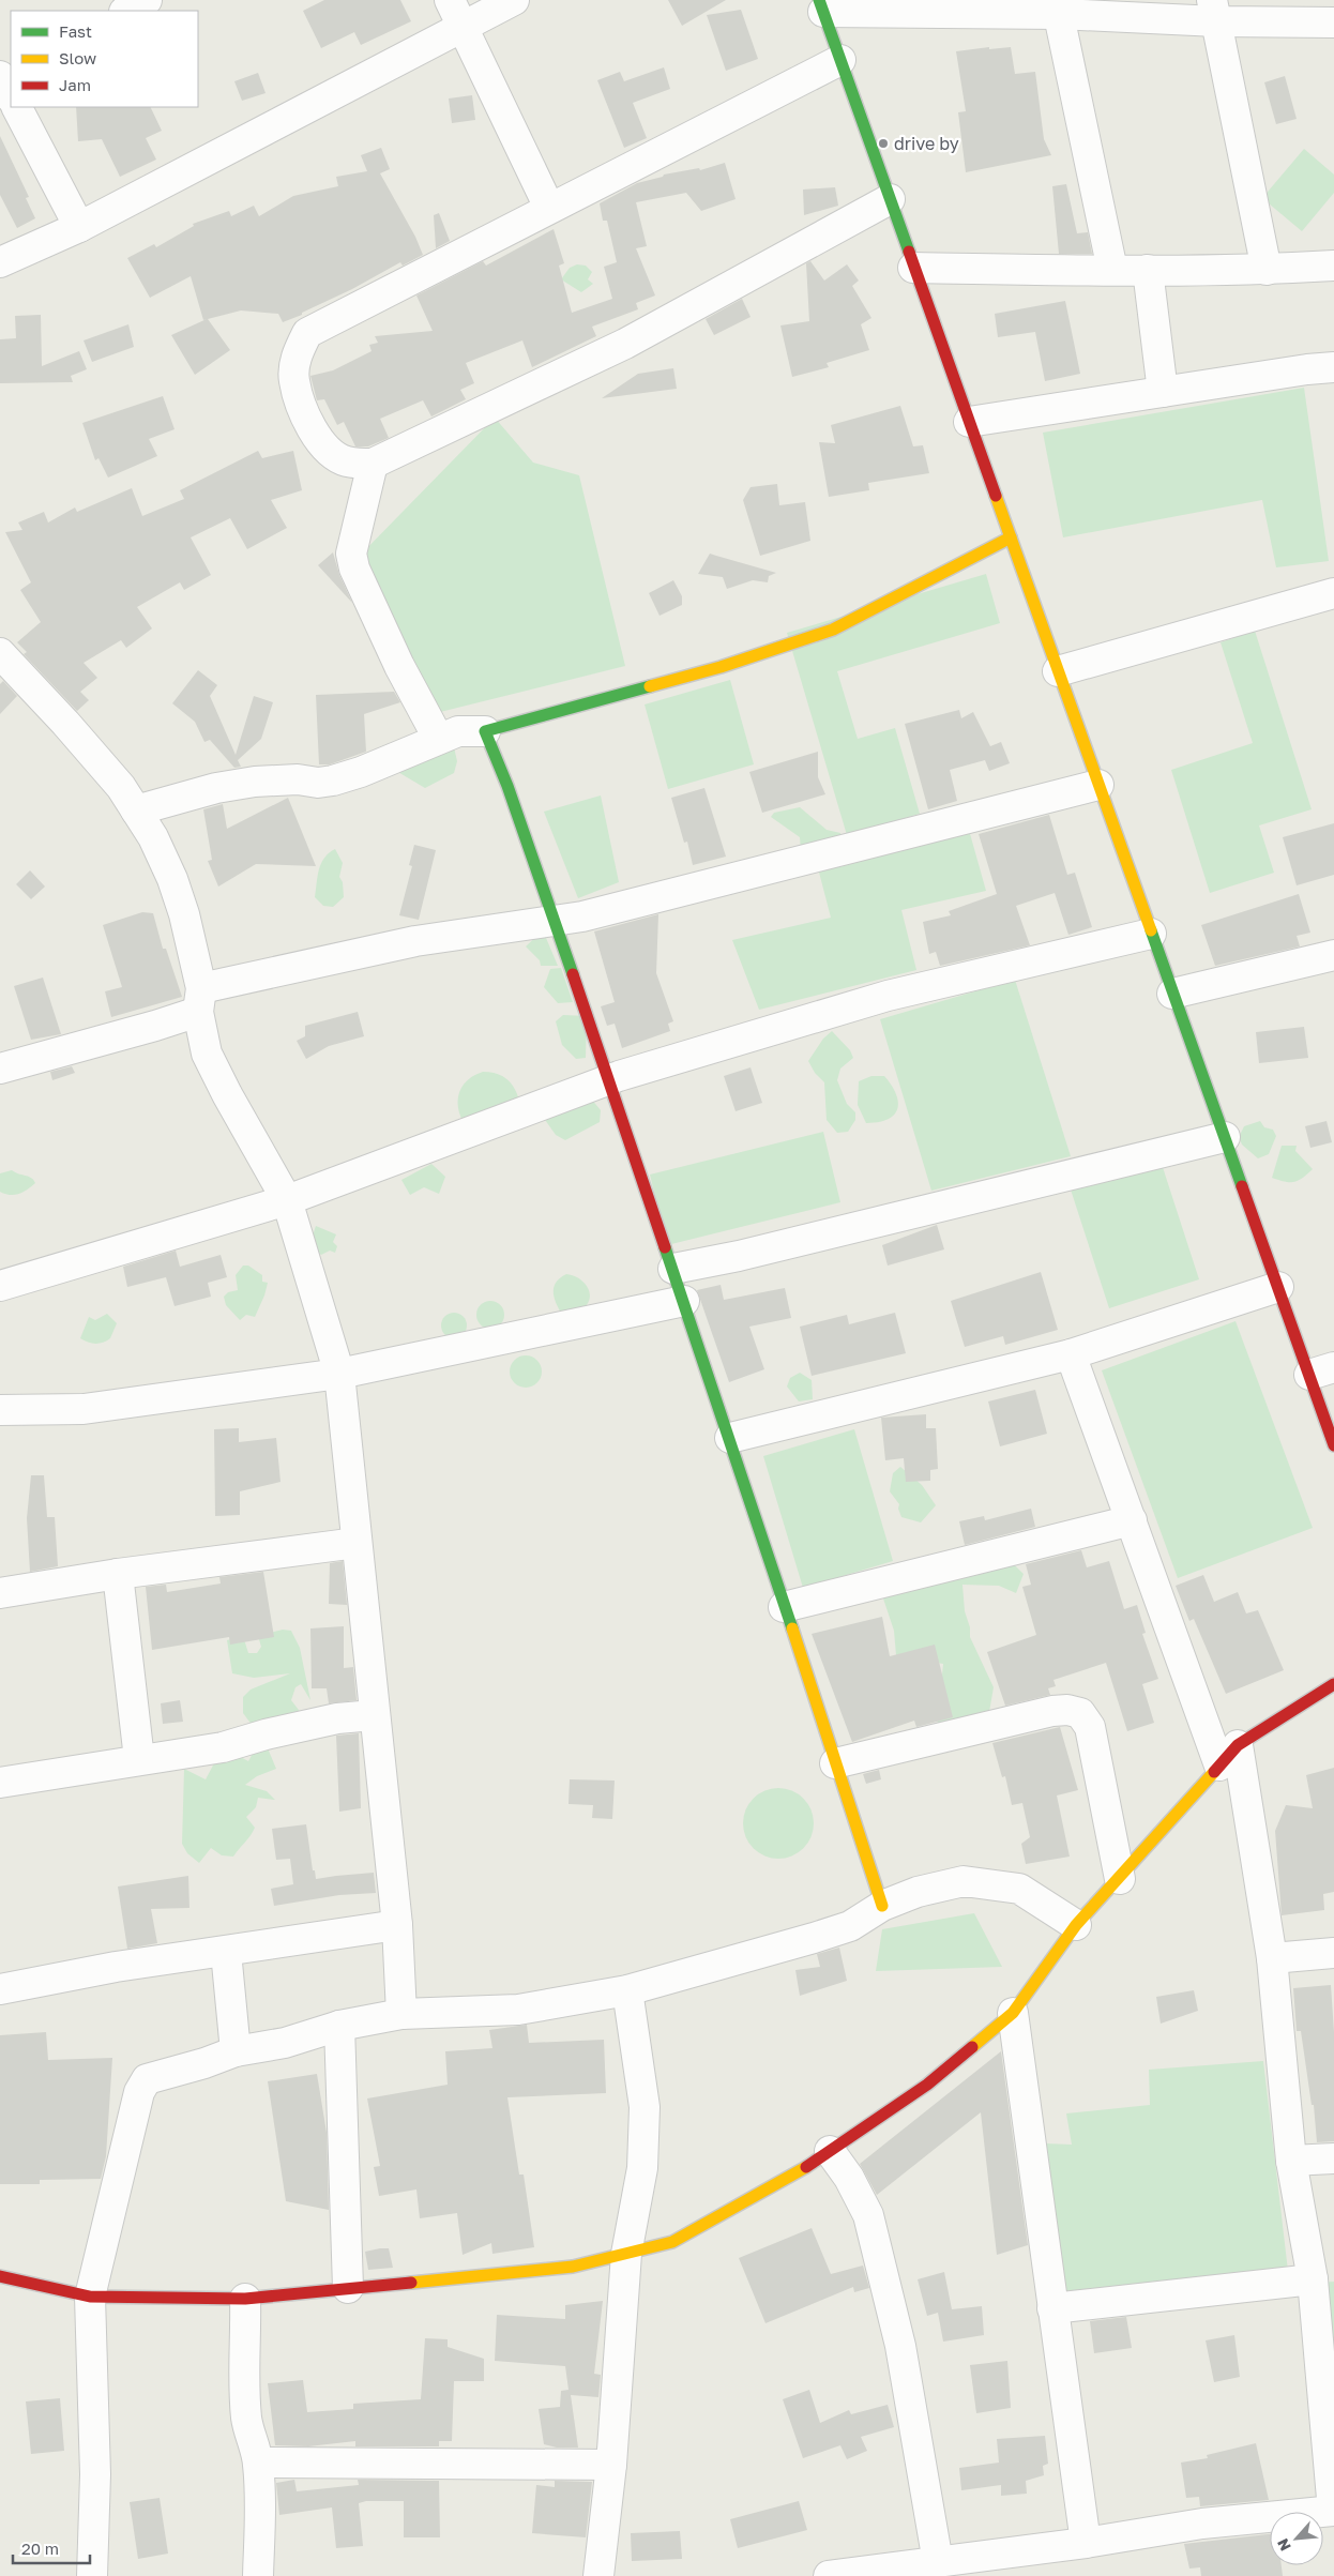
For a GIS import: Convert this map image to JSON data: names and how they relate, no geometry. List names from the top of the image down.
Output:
{
  "places": ["drive by"],
  "legend": ["Fast", "Slow", "Jam"],
  "scale_bar": "20 m",
  "north": "bottom left"
}
